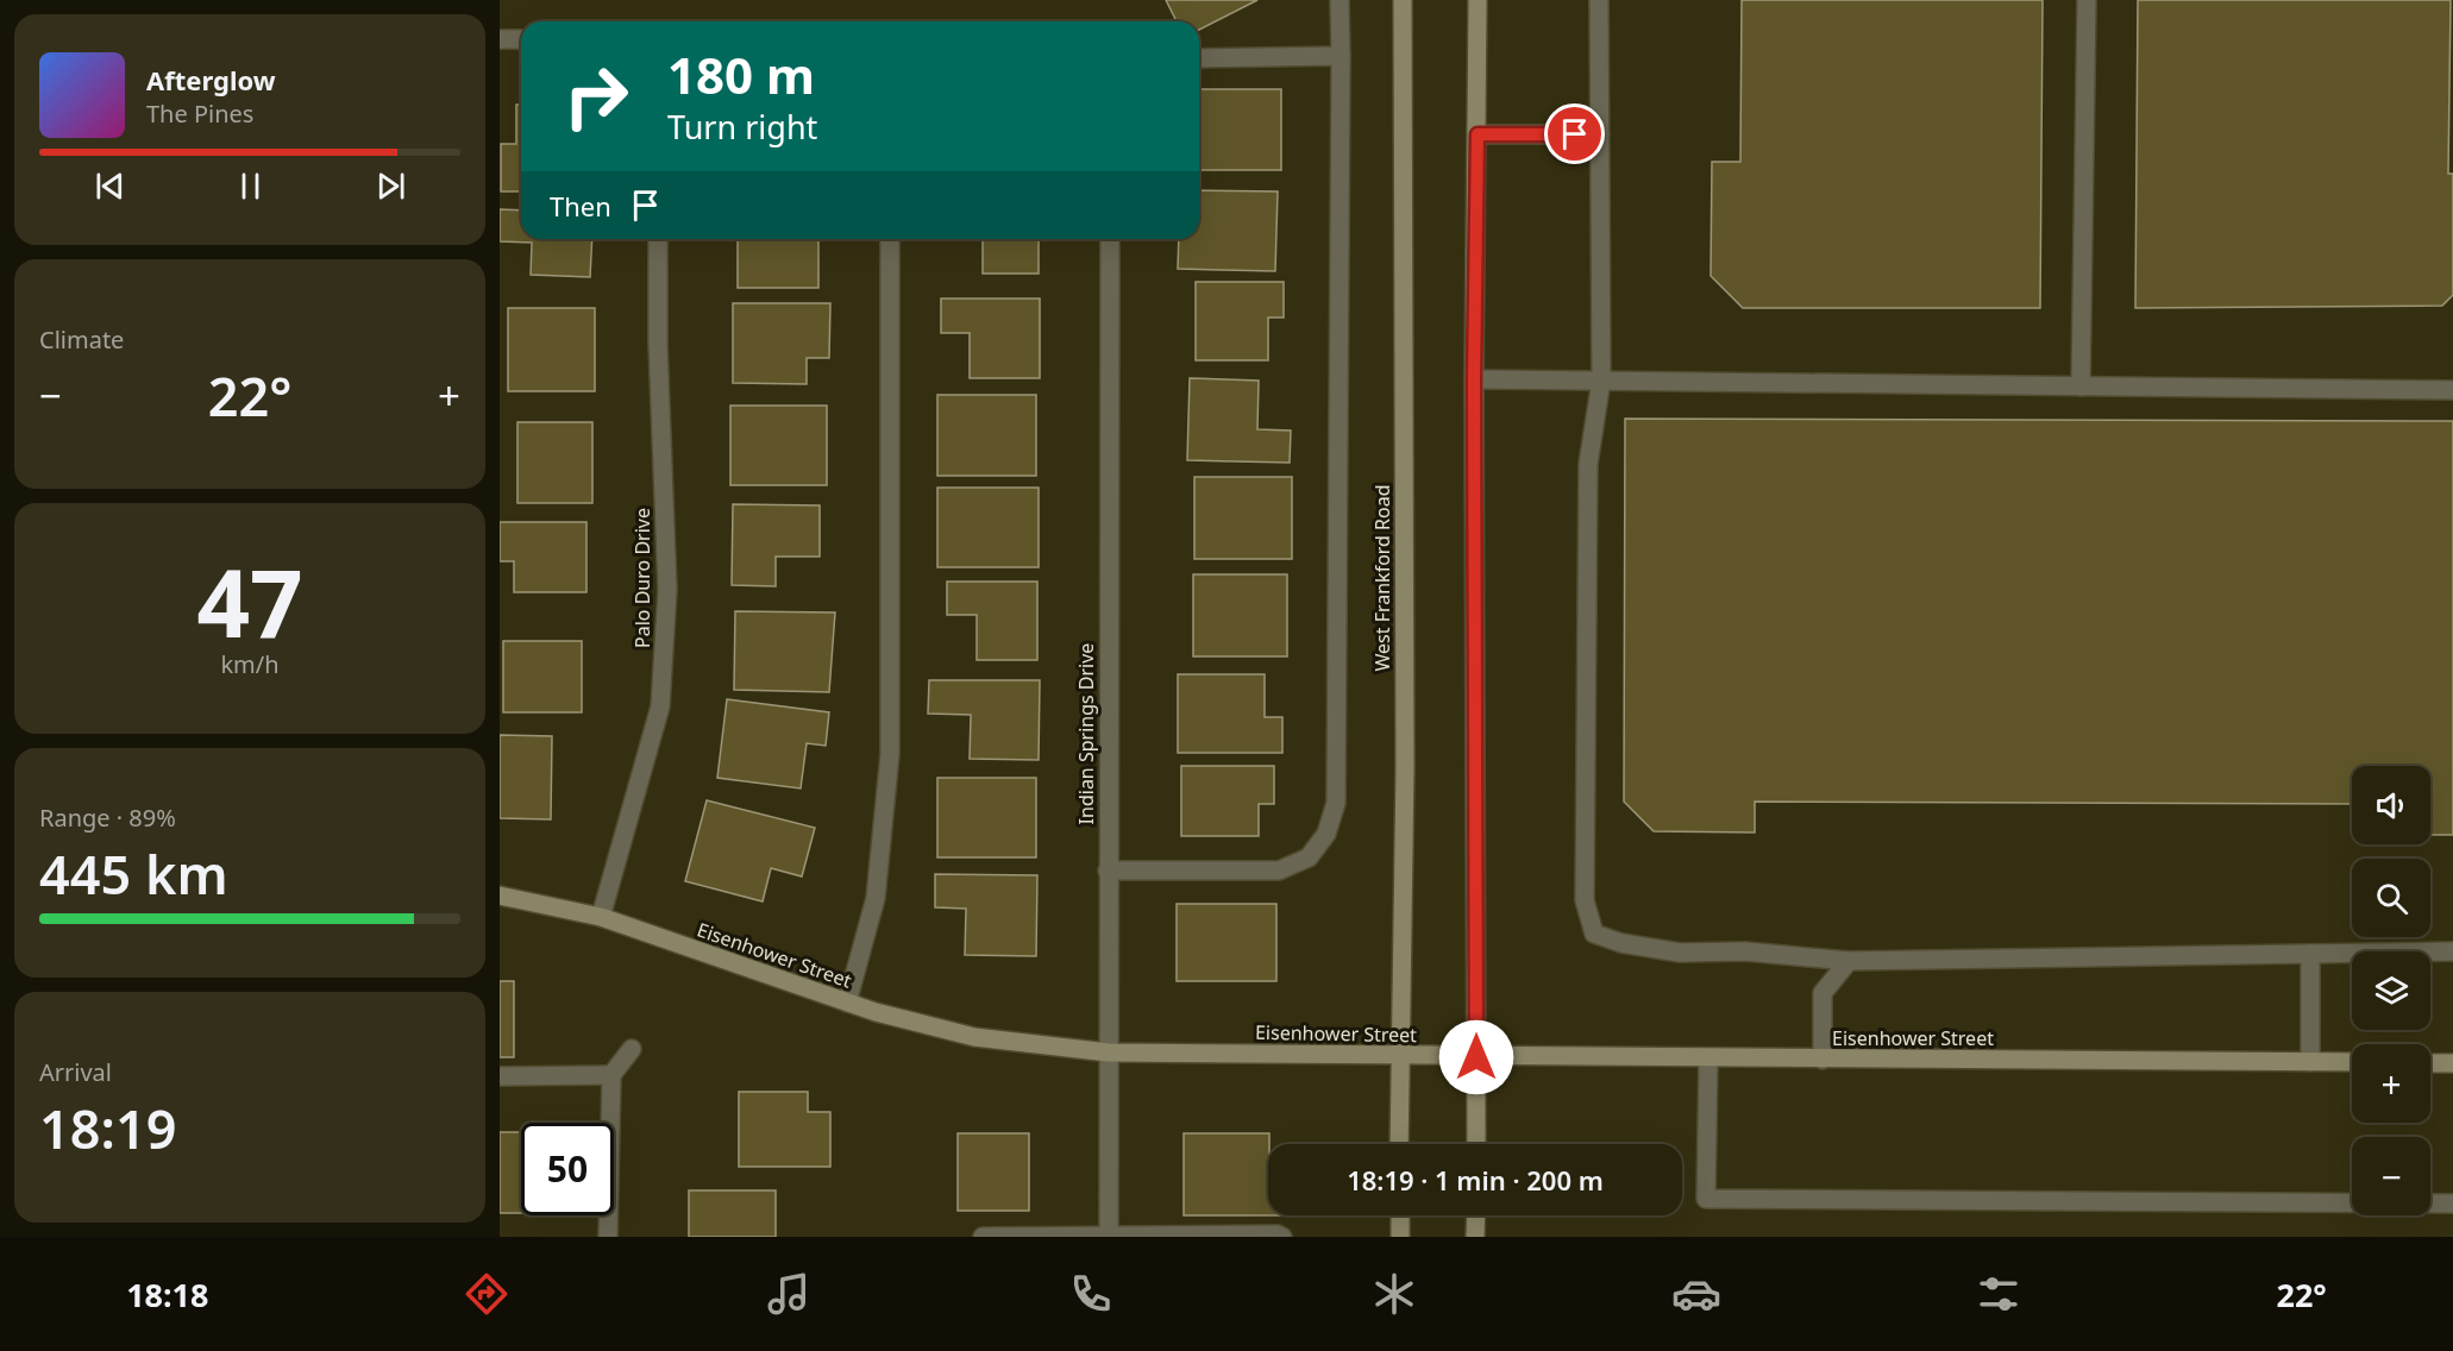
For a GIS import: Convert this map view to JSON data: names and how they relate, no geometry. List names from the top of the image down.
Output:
{
  "streets": {
    "main road": ["West Frankford Road", "Eisenhower Street"],
    "street": ["Palo Duro Drive", "Indian Springs Drive"]
  },
  "crossings": [
    ["Palo Duro Drive", "Eisenhower Street"],
    ["West Frankford Road", "Eisenhower Street"],
    ["Indian Springs Drive", "Eisenhower Street"]
  ],
  "page": {
    "turn": ["180 m", "Turn right"],
    "song": ["Afterglow", "The Pines"],
    "then": "Then",
    "tile": [
      "Climate",
      ["47", "km/h"],
      ["Range · 89%", "445 km"],
      ["Arrival", "18:19"]
    ],
    "heat": ["−", "22°", "+"],
    "map_buttons": ["+", "−"],
    "limit": "50",
    "trip": "18:19 · 1 min · 200 m",
    "tabs": ["18:18", "22°"]
  }
}
